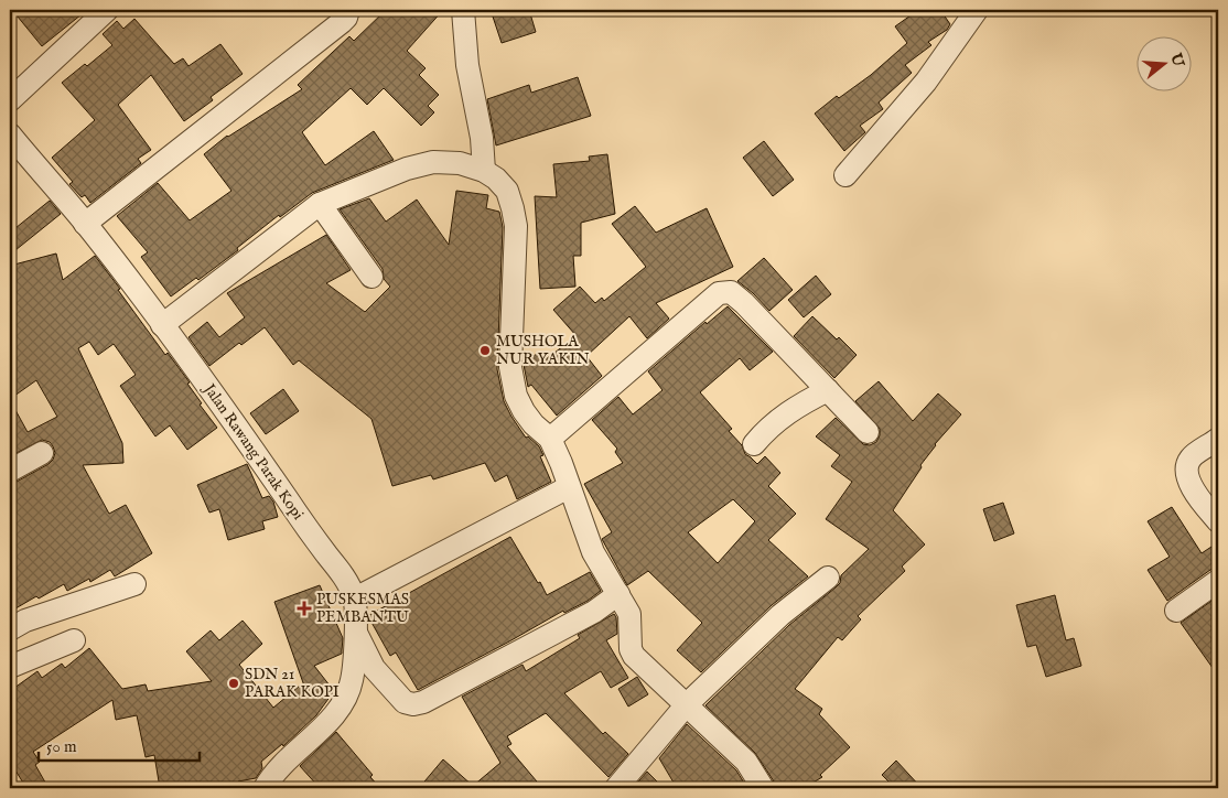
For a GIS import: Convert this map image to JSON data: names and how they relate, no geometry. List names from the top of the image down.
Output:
{
  "streets": {
    "street": ["Jalan Rawang Parak Kopi"]
  },
  "places": {
    "other": ["MUSHOLA NUR YAKIN", "SDN 21 PARAK KOPI"],
    "health": ["PUSKESMAS PEMBANTU"]
  },
  "scale_bar": "50 m",
  "north": "right"
}
